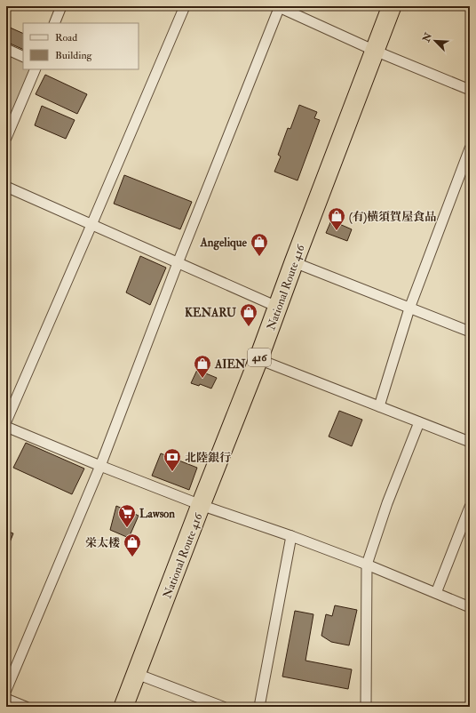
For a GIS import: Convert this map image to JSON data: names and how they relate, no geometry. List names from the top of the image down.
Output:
{
  "streets": {
    "highway": ["National Route 416", "416"]
  },
  "places": {
    "shop": [
      "(有)横須賀屋食品",
      "Angelique",
      "KENARU",
      "AIEN",
      "栄太楼"
    ],
    "bank": ["北陸銀行"],
    "supermarket": ["Lawson"]
  },
  "legend": ["Road", "Building"],
  "north": "top left"
}
